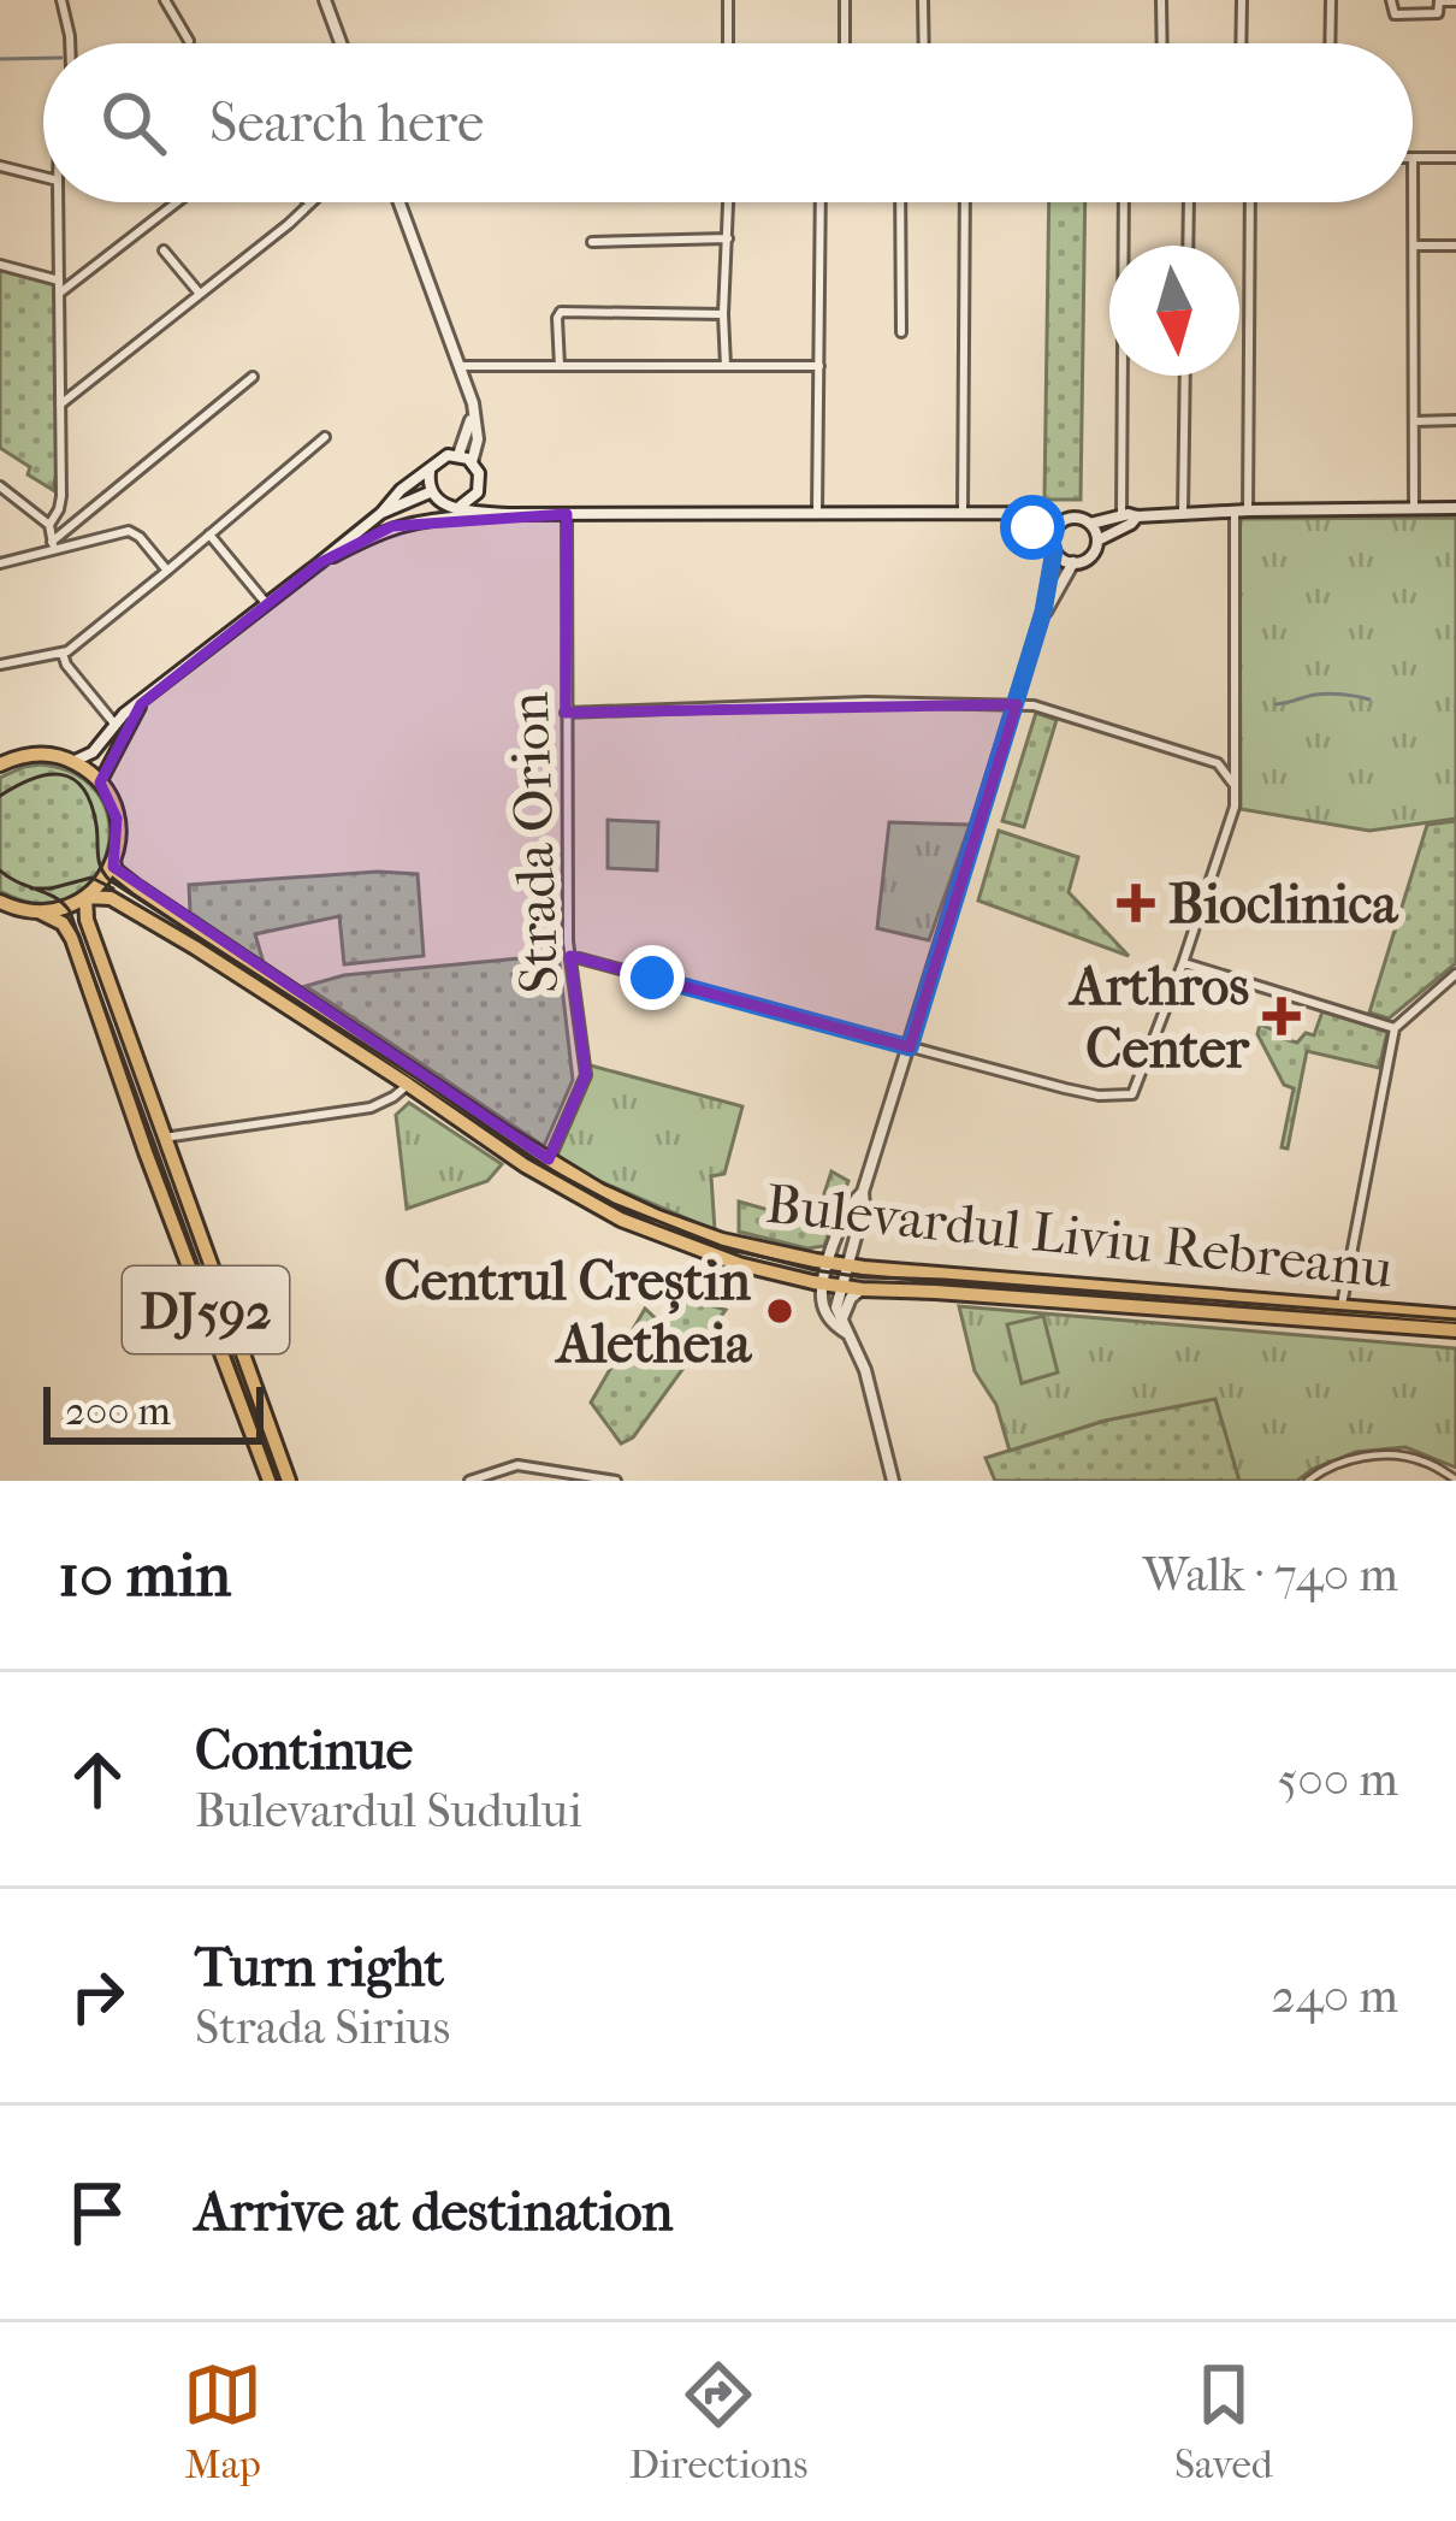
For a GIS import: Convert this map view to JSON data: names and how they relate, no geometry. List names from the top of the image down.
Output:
{
  "streets": {
    "main road": ["Bulevardul Liviu Rebreanu", "DJ592"],
    "street": ["Strada Orion"]
  },
  "crossings": [
    ["Strada Orion", "Bulevardul Liviu Rebreanu"],
    ["Bulevardul Liviu Rebreanu", "DJ592"]
  ],
  "places": {
    "health": ["Bioclinica", "Arthros Center"],
    "other": ["Centrul Creștin Aletheia"]
  },
  "scale_bar": "200 m",
  "north": "bottom",
  "page": {
    "search": "Search here",
    "scale": "200 m",
    "heading": ["10 min", "Walk · 740 m"],
    "list": [
      ["Continue", "Bulevardul Sudului", "500 m"],
      ["Turn right", "Strada Sirius", "240 m"],
      "Arrive at destination"
    ],
    "nav": ["Map", "Directions", "Saved"]
  }
}
